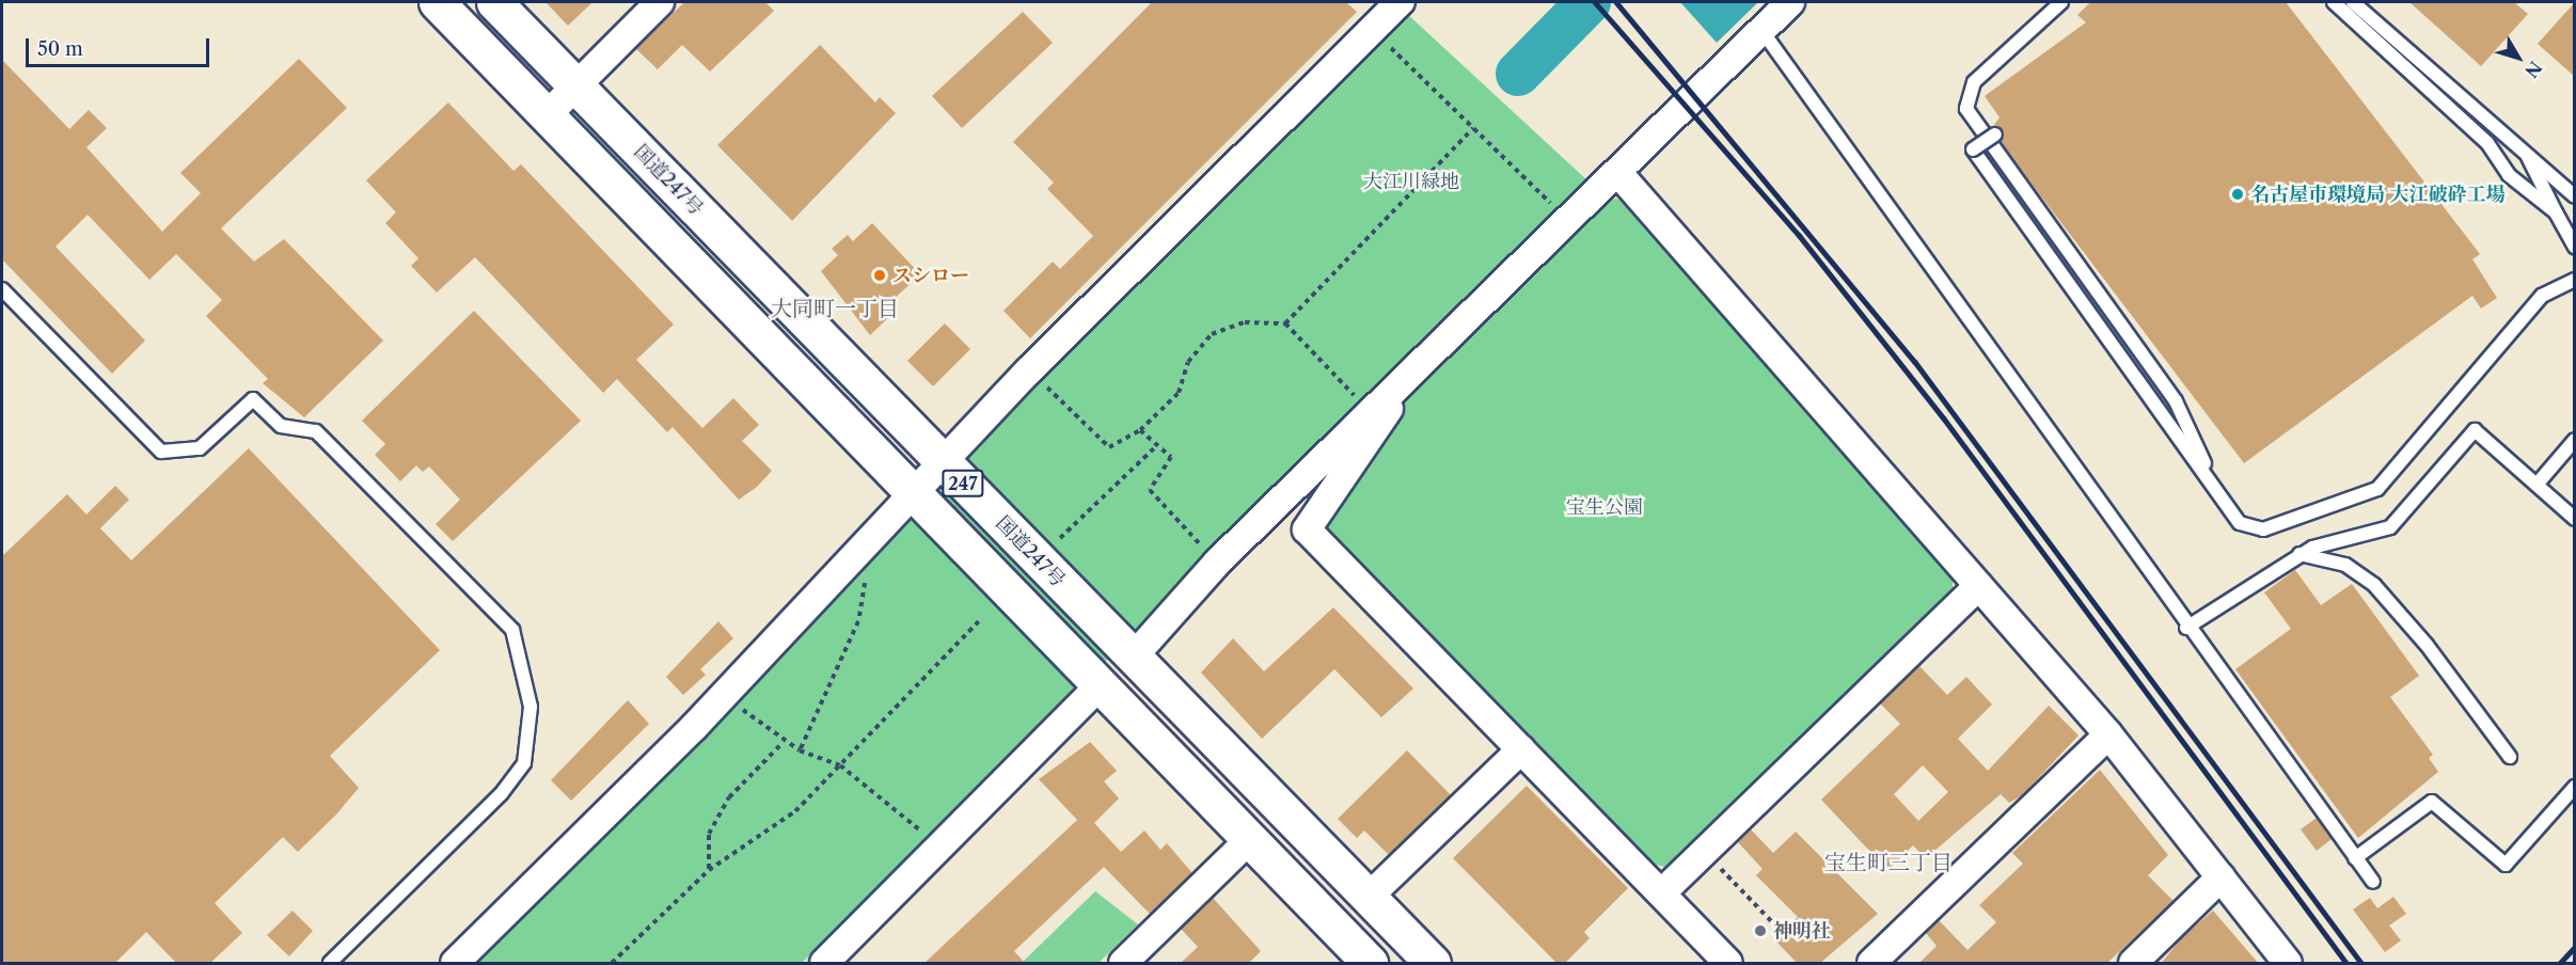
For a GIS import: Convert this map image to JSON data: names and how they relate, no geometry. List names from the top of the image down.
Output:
{
  "streets": {
    "highway": ["国道247号", "247"]
  },
  "districts": ["大同町一丁目", "宝生町三丁目"],
  "parks": ["大江川緑地", "宝生公園"],
  "places": ["名古屋市環境局 大江破砕工場", "スシロー", "神明社"],
  "scale_bar": "50 m",
  "north": "bottom right"
}
